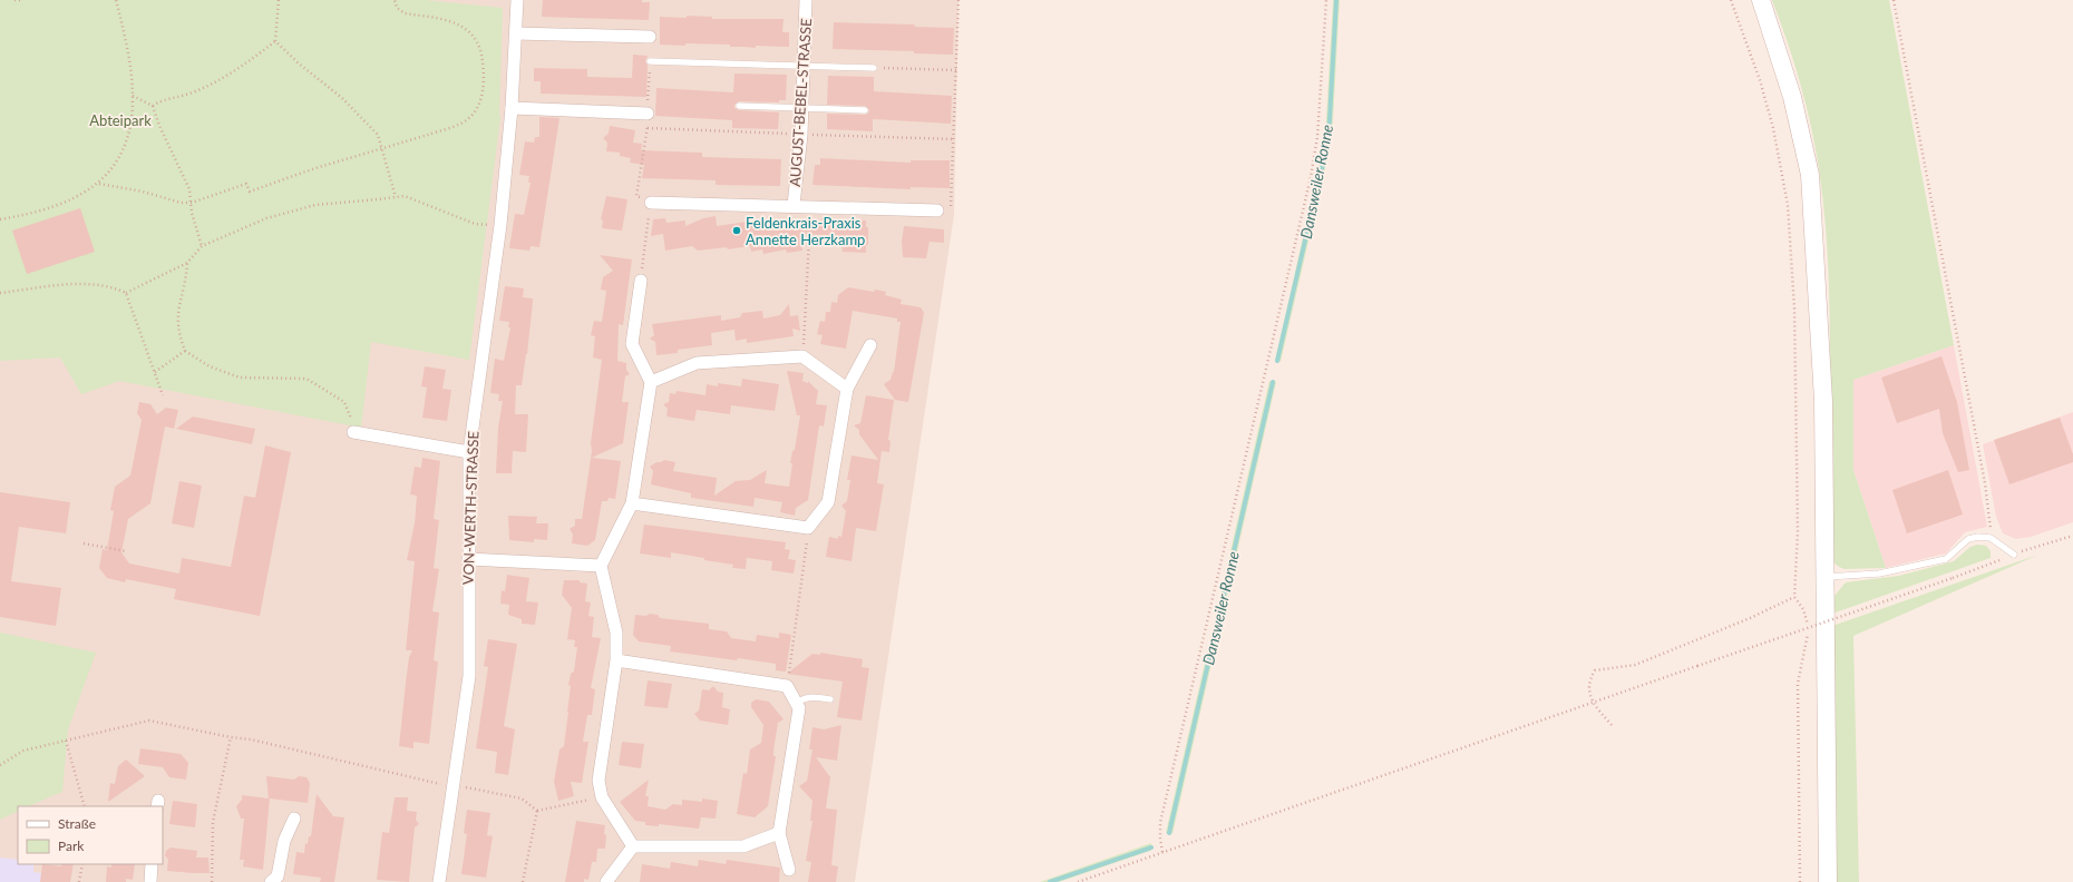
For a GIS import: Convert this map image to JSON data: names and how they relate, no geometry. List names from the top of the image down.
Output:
{
  "streets": {
    "street": ["AUGUST-BEBEL-STRASSE", "VON-WERTH-STRASSE"]
  },
  "water": ["Dansweiler Ronne"],
  "parks": ["Abteipark"],
  "places": ["Feldenkrais-Praxis Annette Herzkamp"],
  "legend": ["Straße", "Park"]
}
